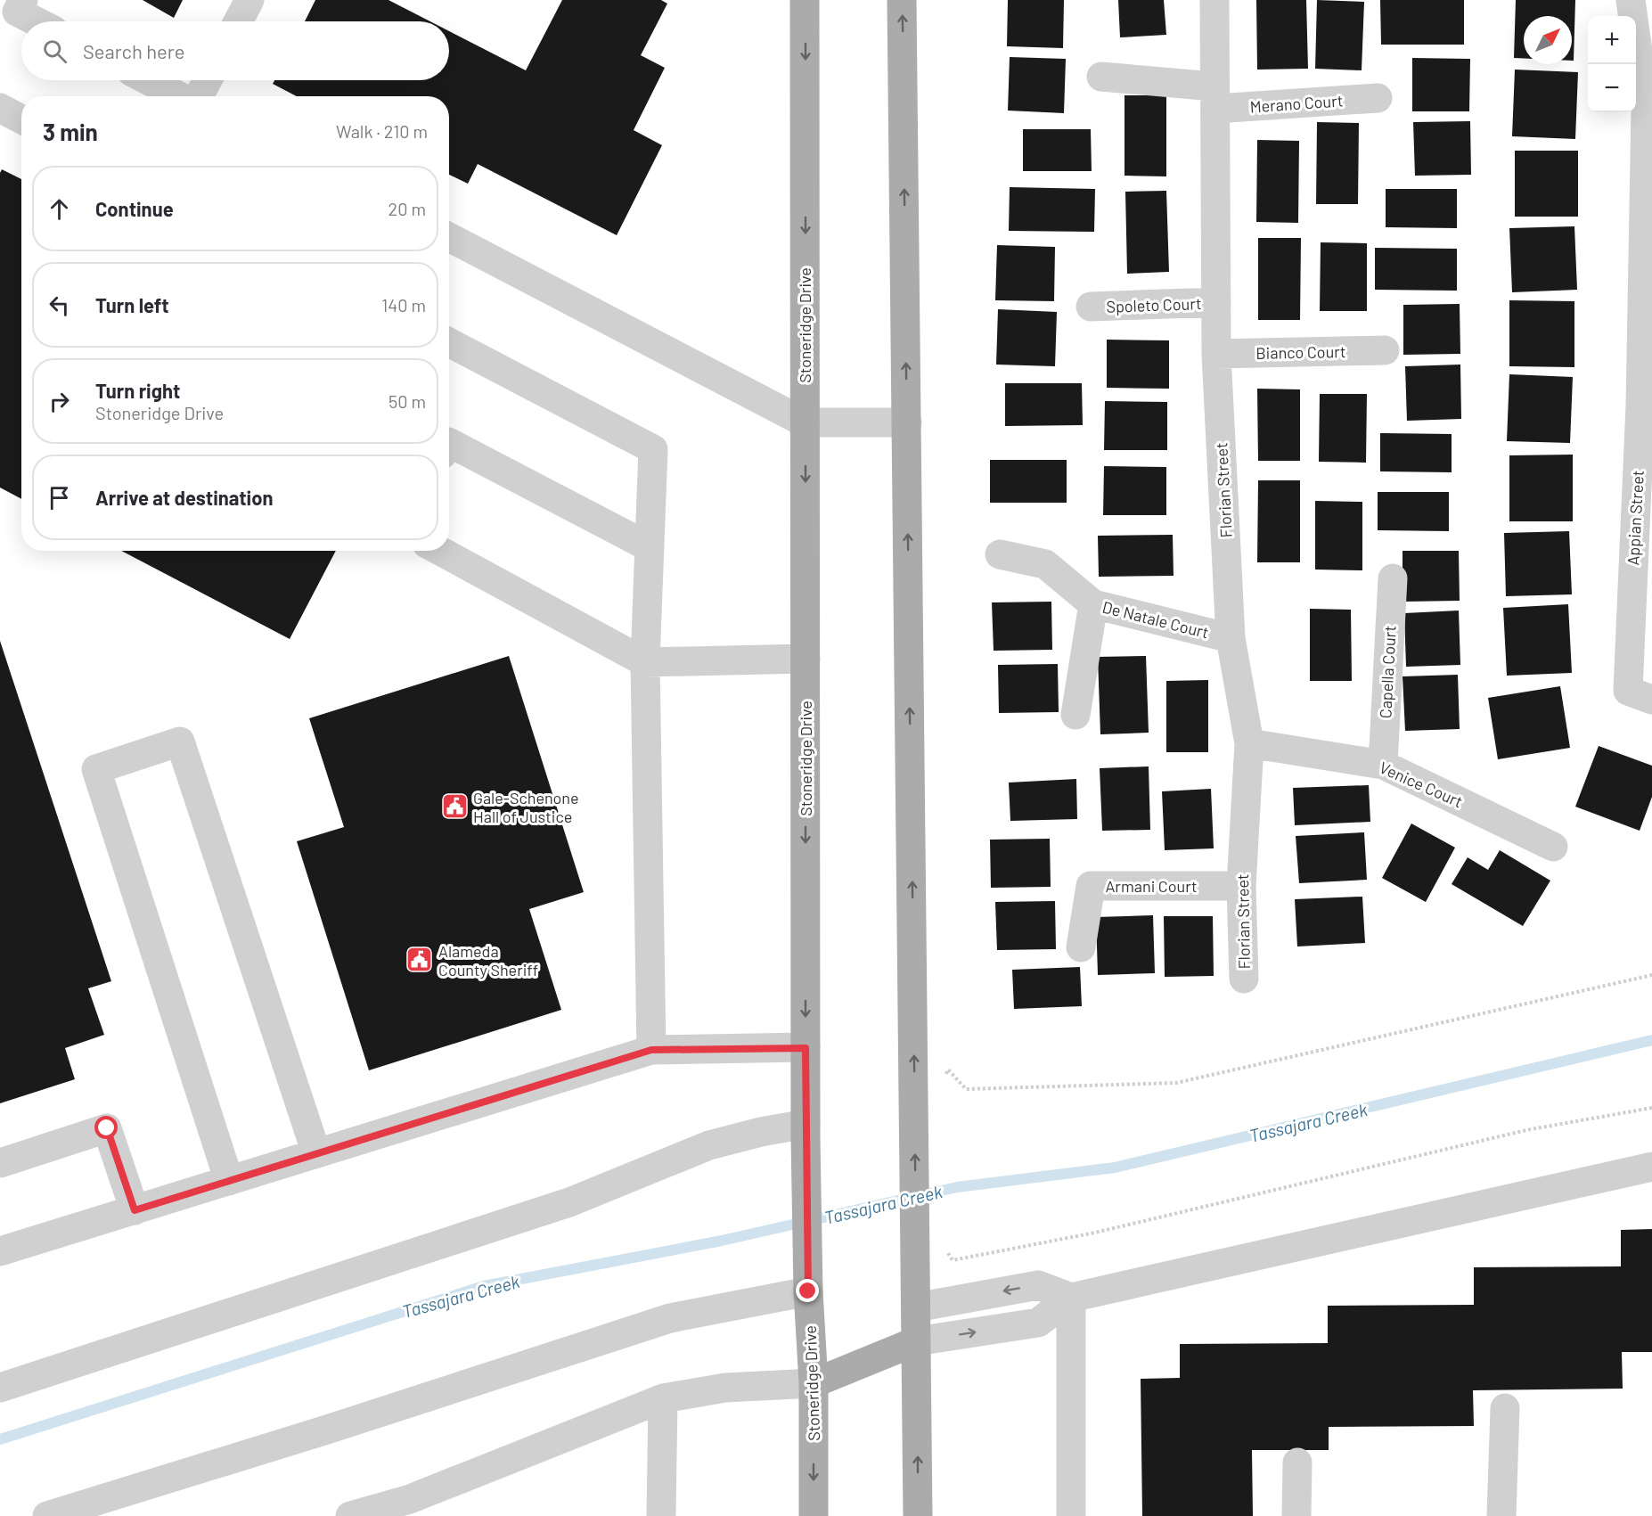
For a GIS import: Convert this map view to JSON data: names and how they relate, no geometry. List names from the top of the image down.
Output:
{
  "streets": {
    "main road": ["Stoneridge Drive"],
    "street": [
      "Merano Court",
      "Spoleto Court",
      "Bianco Court",
      "Florian Street",
      "Appian Street",
      "De Natale Court",
      "Capella Court",
      "Venice Court",
      "Armani Court"
    ]
  },
  "crossings": [
    ["Merano Court", "Florian Street"],
    ["Spoleto Court", "Florian Street"],
    ["Bianco Court", "Florian Street"],
    ["Florian Street", "De Natale Court"],
    ["Florian Street", "Venice Court"],
    ["Florian Street", "Armani Court"],
    ["Capella Court", "Venice Court"]
  ],
  "water": ["Tassajara Creek"],
  "places": {
    "public building": ["Gale-Schenone Hall of Justice", "Alameda County Sheriff"]
  },
  "north": "top right",
  "page": {
    "map_buttons": ["+", "−"],
    "search": "Search here",
    "heading": ["3 min", "Walk · 210 m"],
    "list": [
      ["Continue", "20 m"],
      ["Turn left", "140 m"],
      ["Turn right", "Stoneridge Drive", "50 m"],
      "Arrive at destination"
    ]
  }
}
